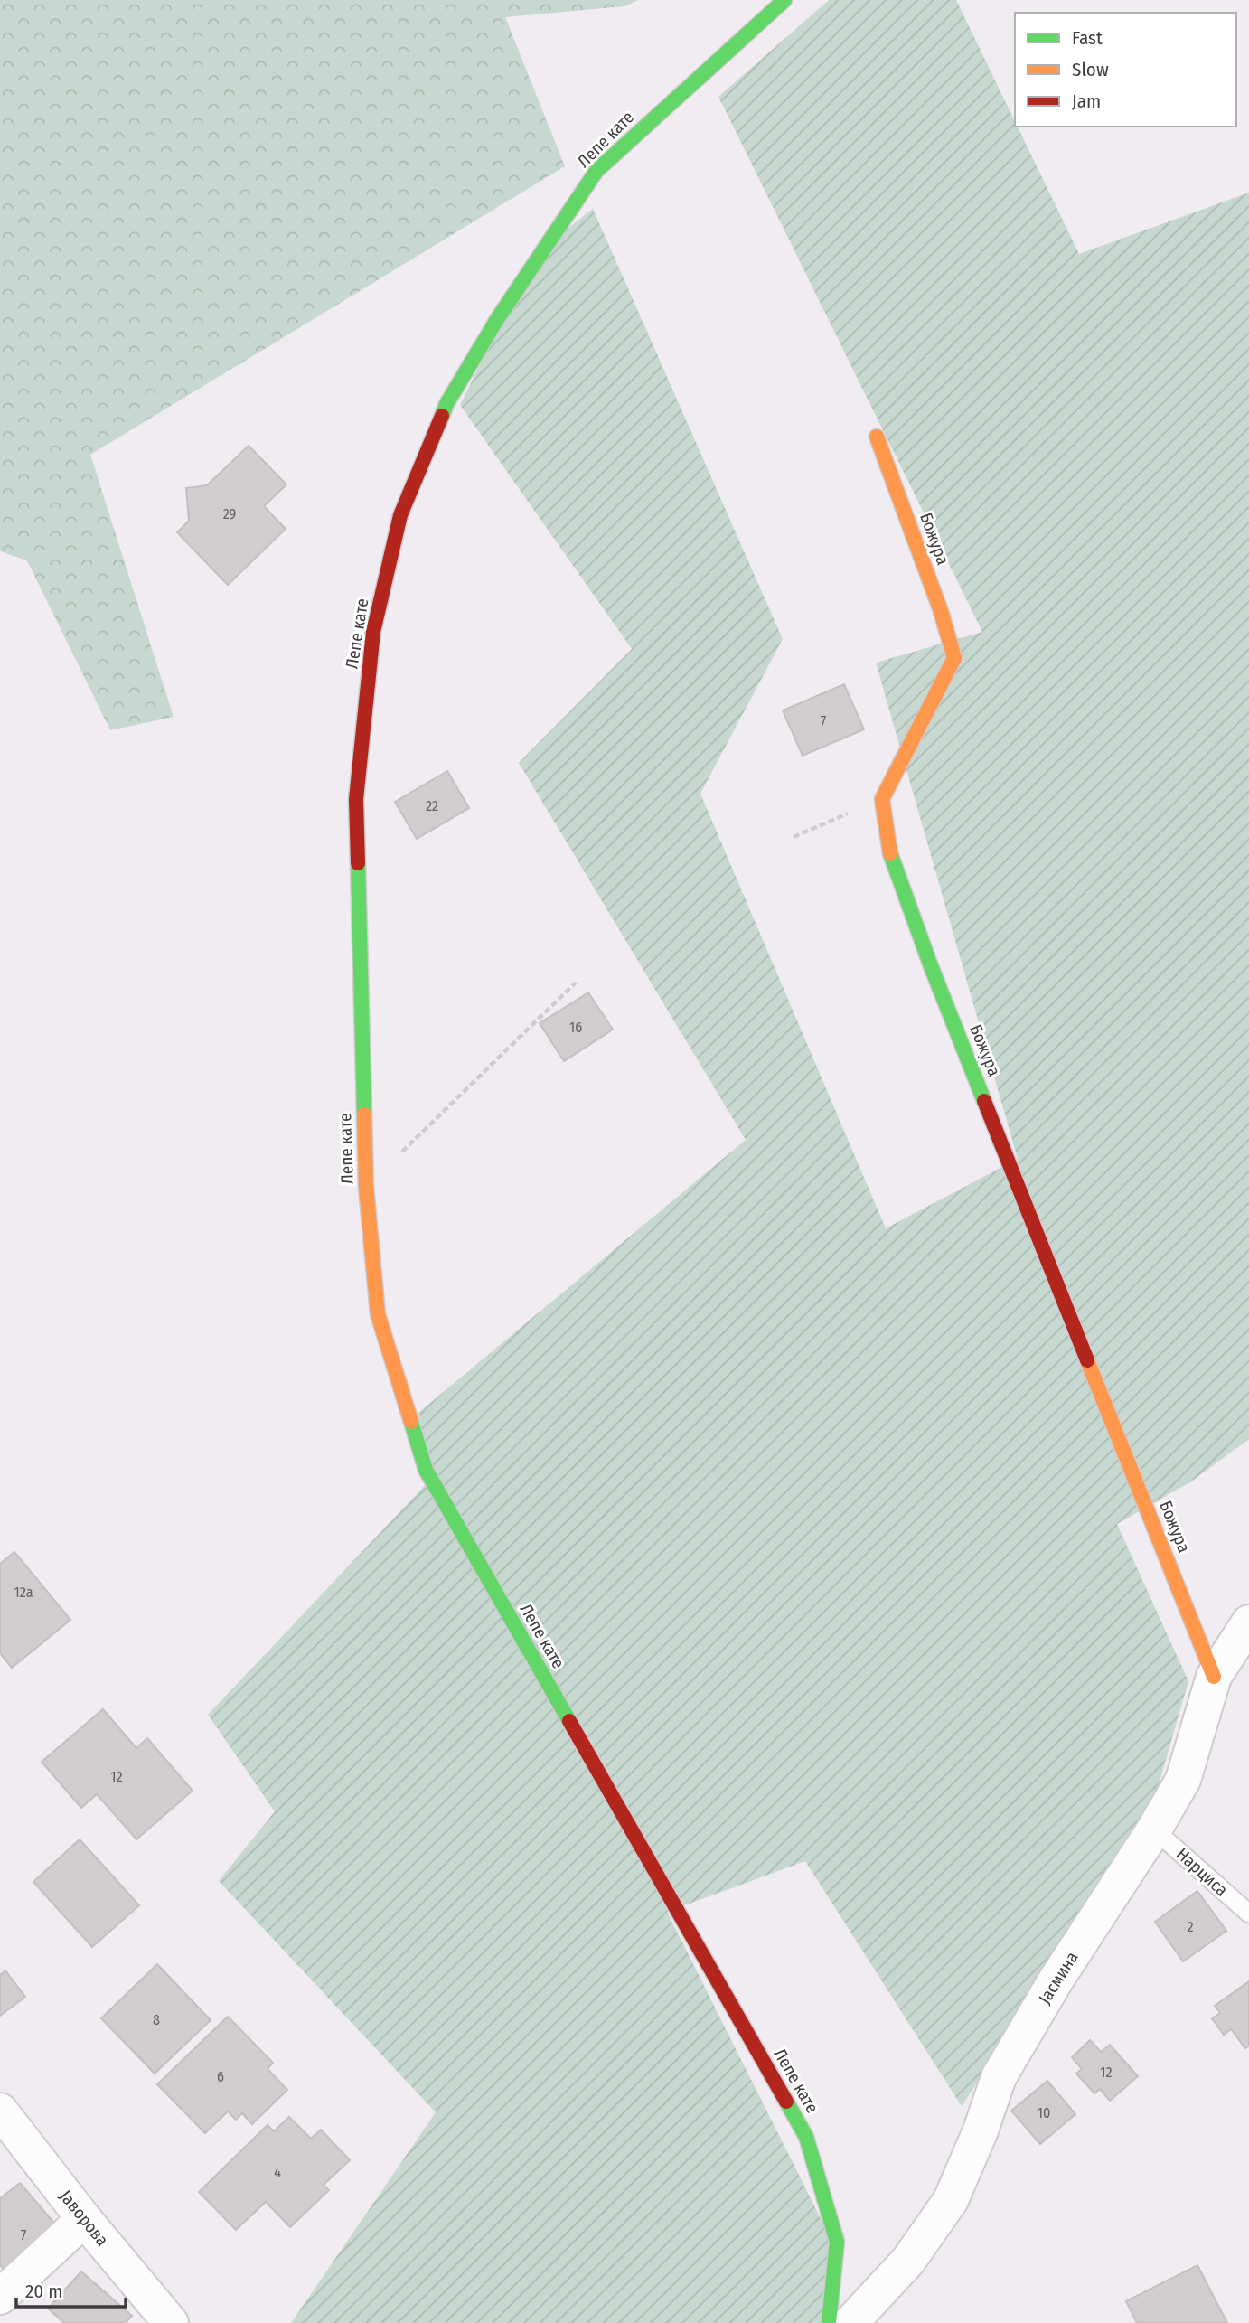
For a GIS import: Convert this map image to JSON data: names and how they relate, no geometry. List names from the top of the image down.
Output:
{
  "streets": {
    "street": [
      "Лепе кате",
      "Божура",
      "Јасмина",
      "Јаворова"
    ],
    "lane": ["Нарциса"]
  },
  "crossings": [
    ["Божура", "Јасмина"],
    ["Нарциса", "Јасмина"]
  ],
  "house_numbers": [
    "29",
    "7",
    "22",
    "16",
    "12a",
    "12",
    "2",
    "8",
    "12",
    "6",
    "10",
    "4",
    "7"
  ],
  "legend": ["Fast", "Slow", "Jam"],
  "scale_bar": "20 m"
}
